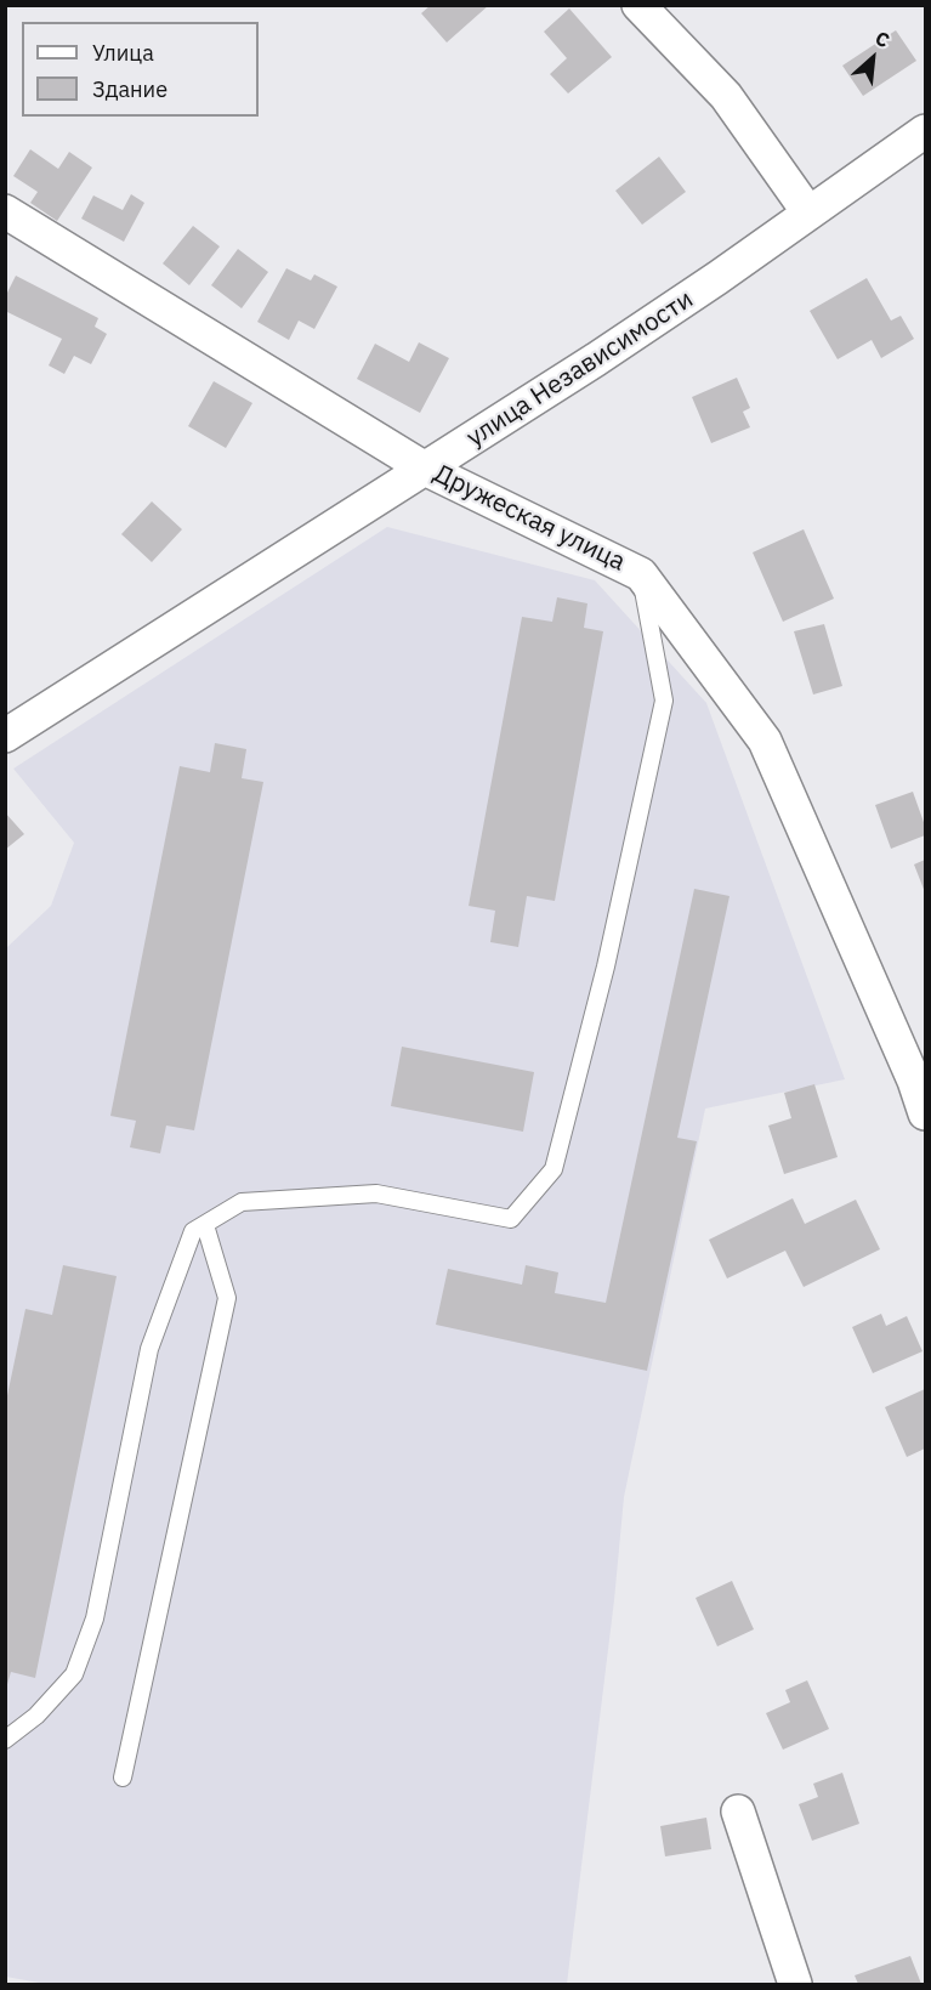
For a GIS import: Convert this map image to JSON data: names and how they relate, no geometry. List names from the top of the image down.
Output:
{
  "streets": {
    "street": ["улица Независимости", "Дружеская улица"]
  },
  "crossings": [
    ["улица Независимости", "Дружеская улица"]
  ],
  "legend": ["Улица", "Здание"],
  "north": "top right"
}
